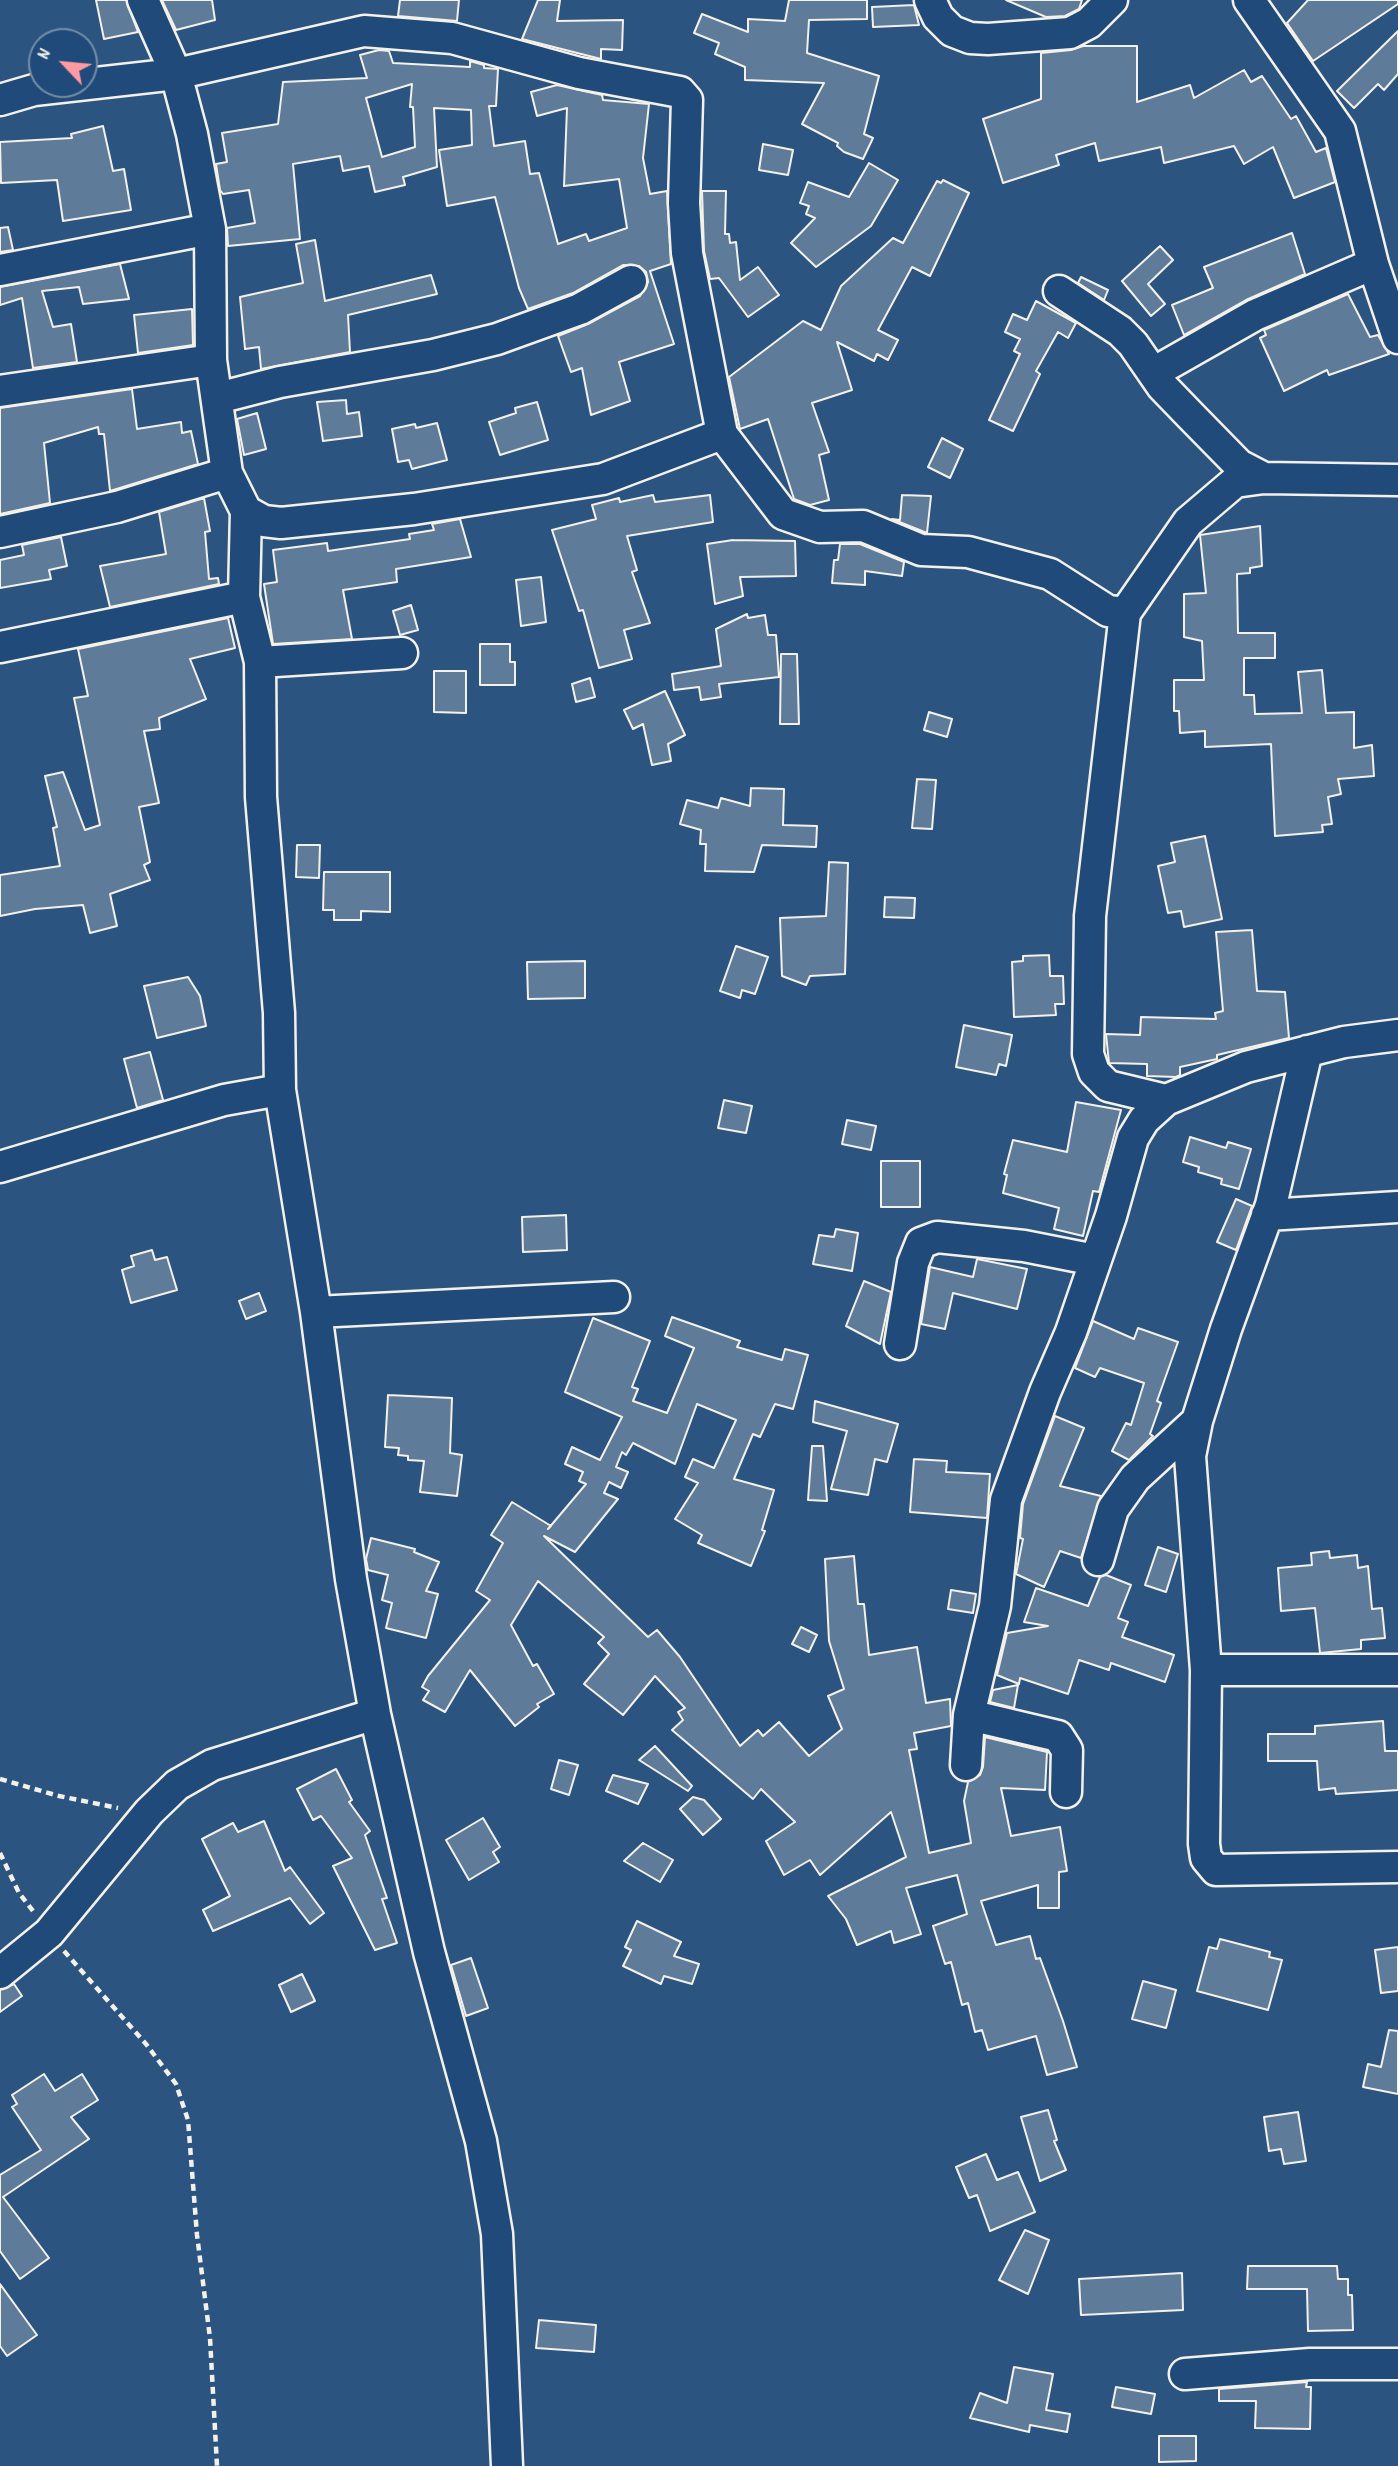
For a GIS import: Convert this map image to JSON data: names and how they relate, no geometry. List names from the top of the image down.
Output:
{
  "north": "top left"
}
